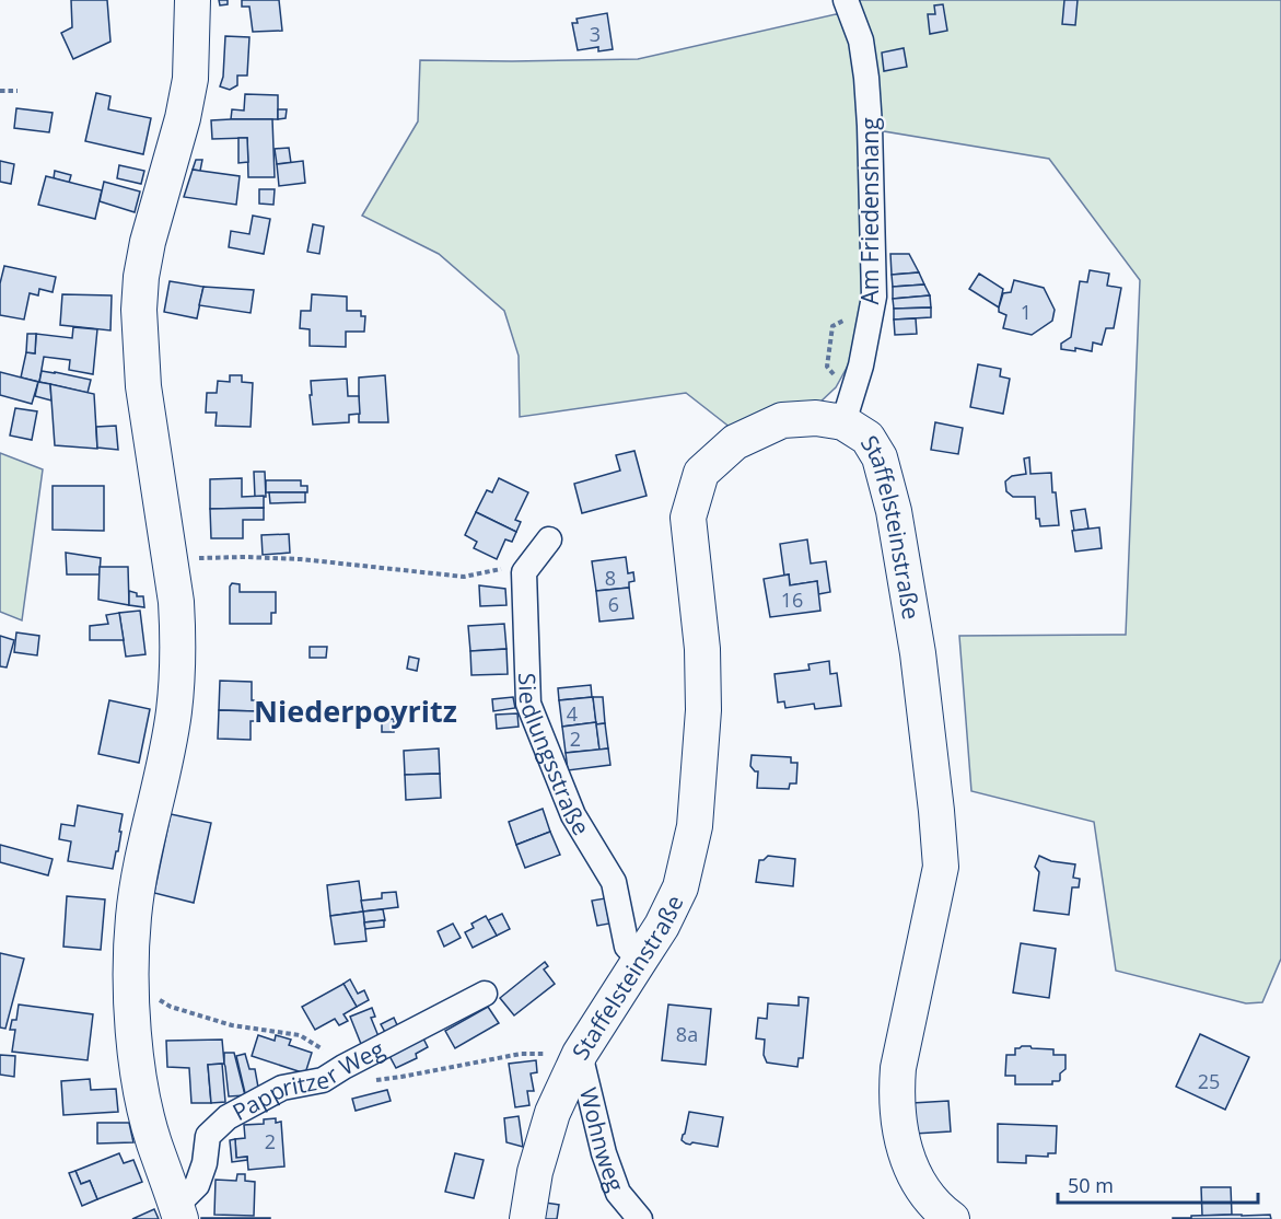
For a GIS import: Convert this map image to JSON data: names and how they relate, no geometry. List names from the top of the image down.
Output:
{
  "streets": {
    "street": [
      "Am Friedenshang",
      "Staffelsteinstraße",
      "Siedlungsstraße",
      "Pappritzer Weg",
      "Wohnweg"
    ]
  },
  "crossings": [
    ["Am Friedenshang", "Staffelsteinstraße"],
    ["Staffelsteinstraße", "Siedlungsstraße"],
    ["Staffelsteinstraße", "Wohnweg"]
  ],
  "districts": ["Niederpoyritz"],
  "house_numbers": [
    "3",
    "1",
    "8",
    "16",
    "6",
    "4",
    "2",
    "8a",
    "25",
    "2"
  ],
  "scale_bar": "50 m"
}
